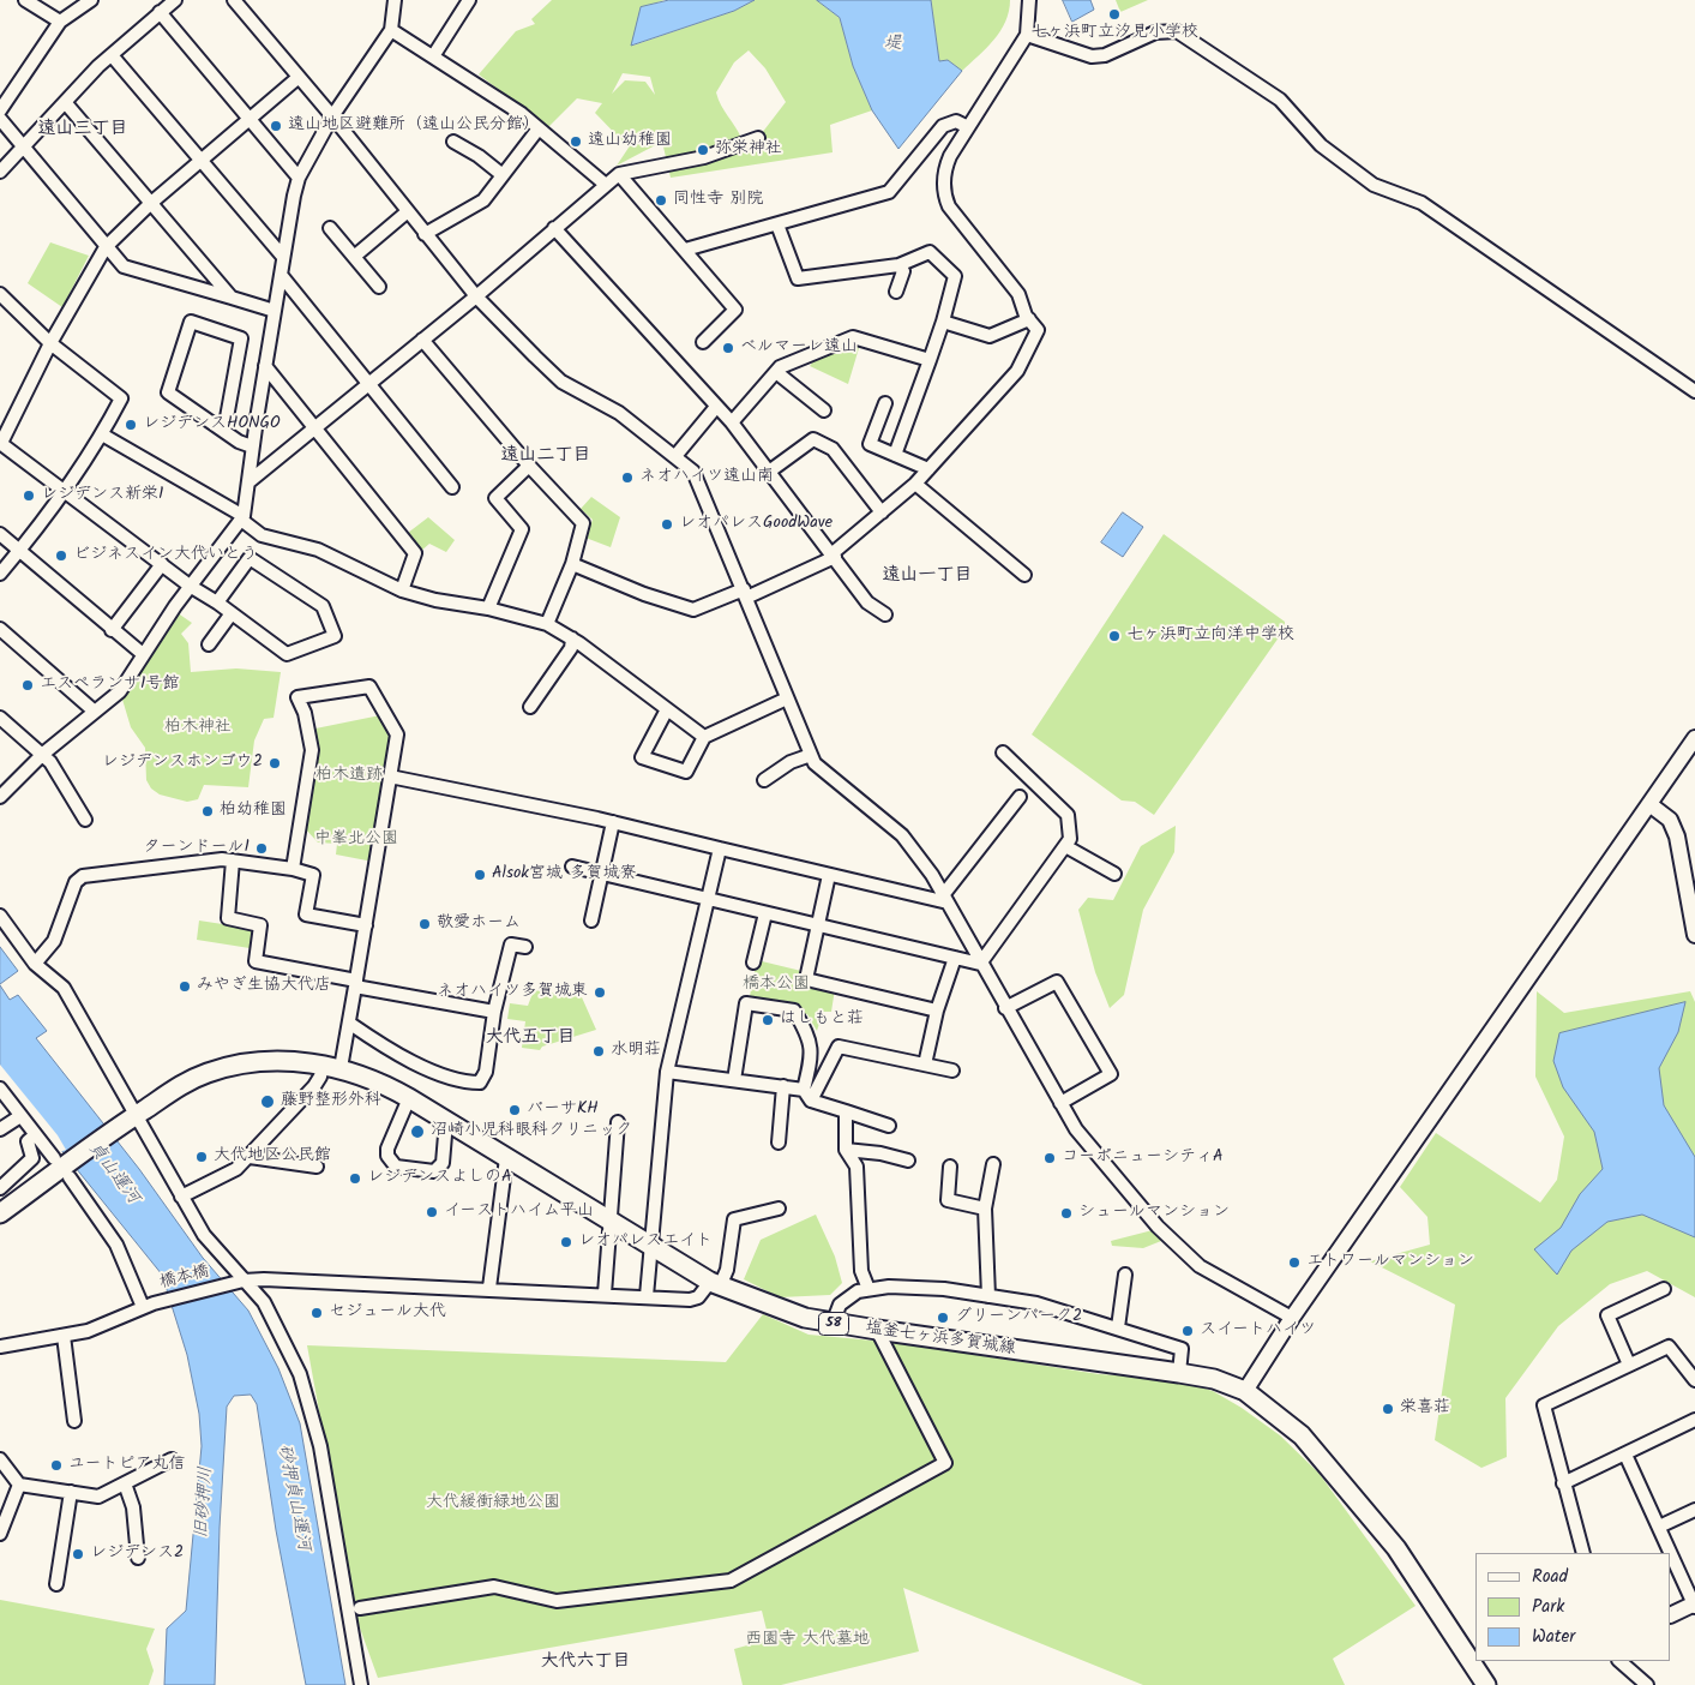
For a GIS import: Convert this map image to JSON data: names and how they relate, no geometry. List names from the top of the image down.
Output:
{
  "streets": {
    "main road": ["58", "塩釜七ヶ浜多賀城線"],
    "street": ["橋本橋"]
  },
  "crossings": [
    ["橋本橋", "塩釜七ヶ浜多賀城線"],
    ["58", "塩釜七ヶ浜多賀城線"]
  ],
  "districts": [
    "遠山三丁目",
    "遠山二丁目",
    "遠山一丁目",
    "大代五丁目",
    "大代六丁目"
  ],
  "water": [
    "堤",
    "貞山運河",
    "砂押貞山運河",
    "旧砂押川"
  ],
  "parks": [
    "柏木神社",
    "柏木遺跡",
    "中峯北公園",
    "橋本公園",
    "大代緩衝緑地公園",
    "西園寺 大代墓地"
  ],
  "places": [
    "七ヶ浜町立汐見小学校",
    "遠山地区避難所（遠山公民分館）",
    "遠山幼稚園",
    "弥栄神社",
    "同性寺 別院",
    "ベルマーレ遠山",
    "レジデンスHONGO",
    "ネオハイツ遠山南",
    "レジデンス新栄1",
    "レオパレスGoodWave",
    "ビジネスイン大代いとう",
    "七ヶ浜町立向洋中学校",
    "エスペランサ1号館",
    "レジデンスホンゴウ2",
    "柏幼稚園",
    "ターンドール1",
    "Alsok宮城 多賀城寮",
    "敬愛ホーム",
    "みやぎ生協大代店",
    "ネオハイツ多賀城東",
    "はしもと荘",
    "水明荘",
    "藤野整形外科",
    "バーサKH",
    "沼崎小児科眼科クリニック",
    "大代地区公民館",
    "コーポニューシティA",
    "レジデンスよしのA",
    "イーストハイム平山",
    "シュールマンション",
    "レオパレスエイト",
    "エトワールマンション",
    "セジュール大代",
    "グリーンパーク2",
    "スイートハイツ",
    "栄喜荘",
    "ユートピア丸信",
    "レジデンス2"
  ],
  "legend": ["Road", "Park", "Water"]
}
